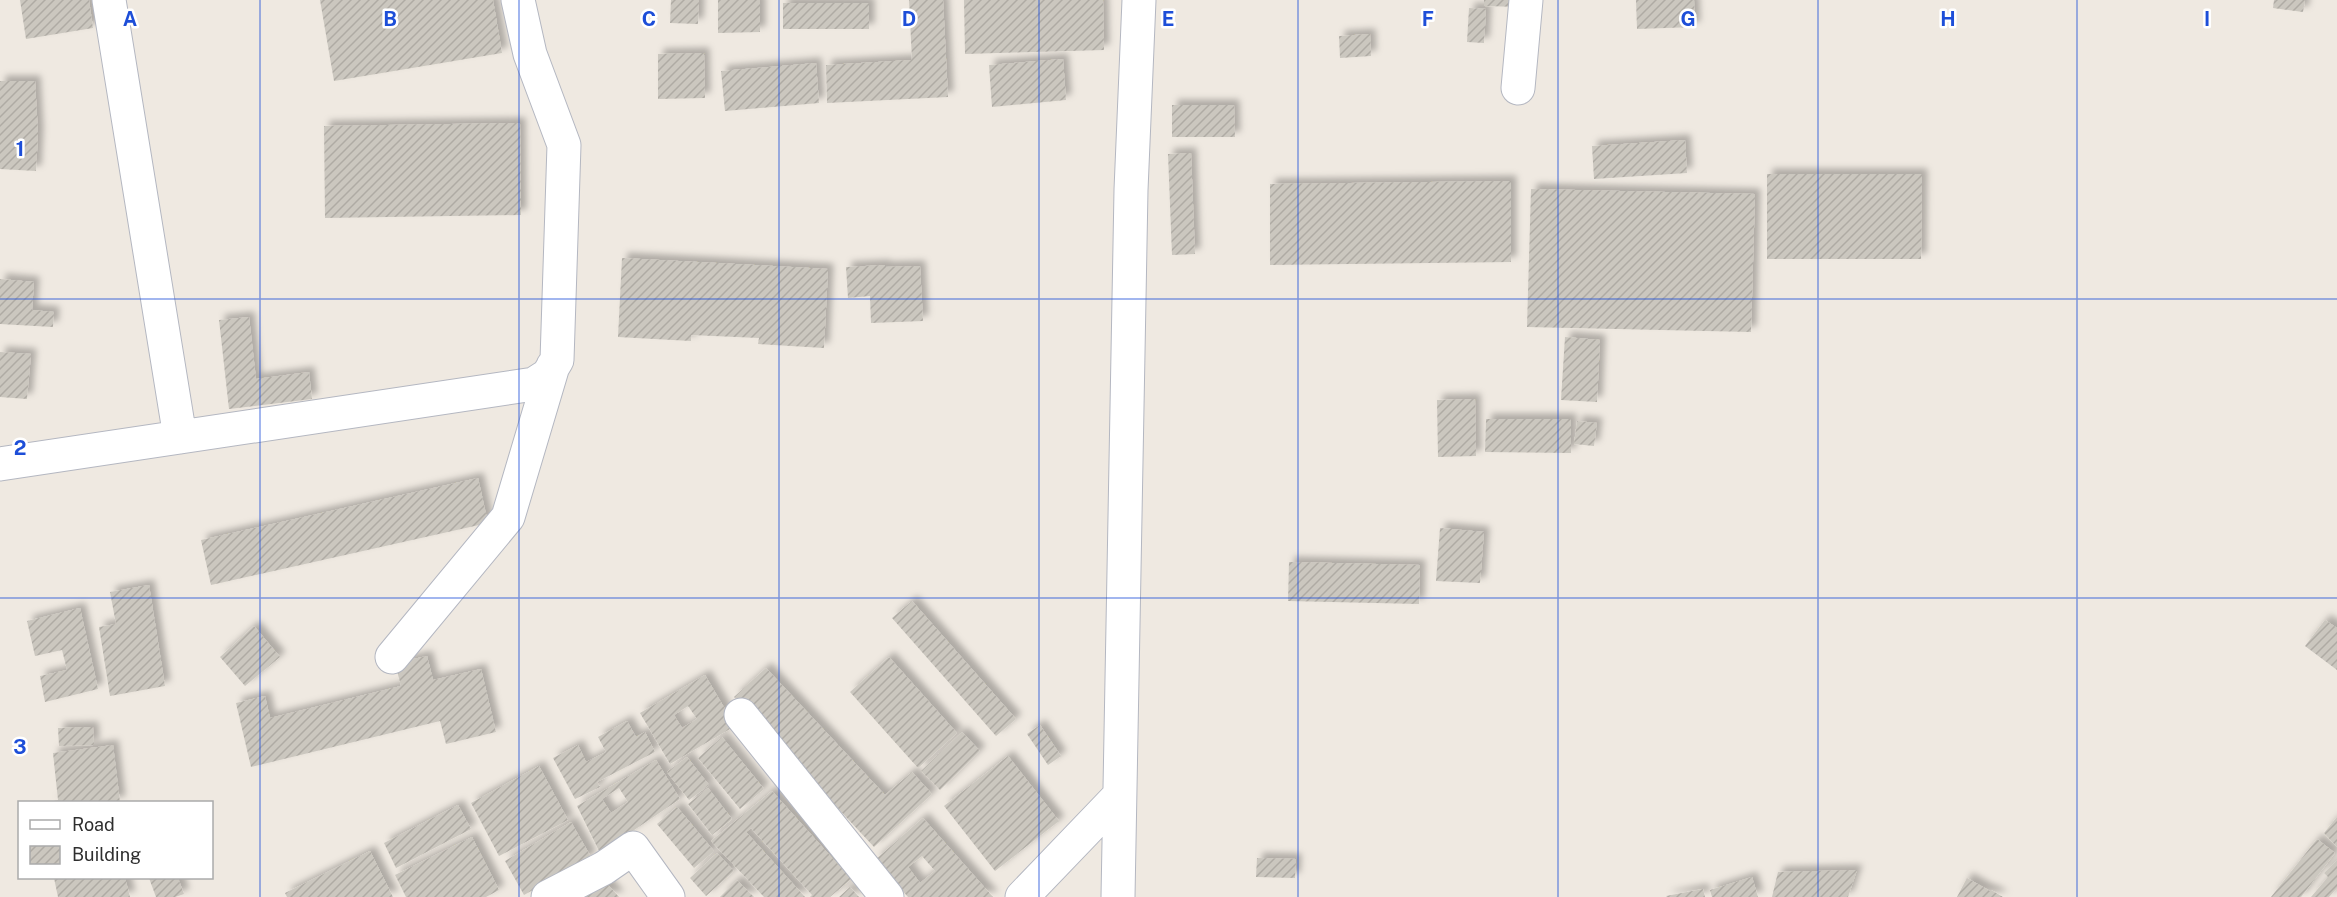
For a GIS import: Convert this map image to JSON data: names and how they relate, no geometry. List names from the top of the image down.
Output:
{
  "legend": ["Road", "Building"],
  "grid": {
    "columns": [
      "A",
      "B",
      "C",
      "D",
      "E",
      "F",
      "G",
      "H",
      "I"
    ],
    "rows": ["1", "2", "3"]
  }
}
